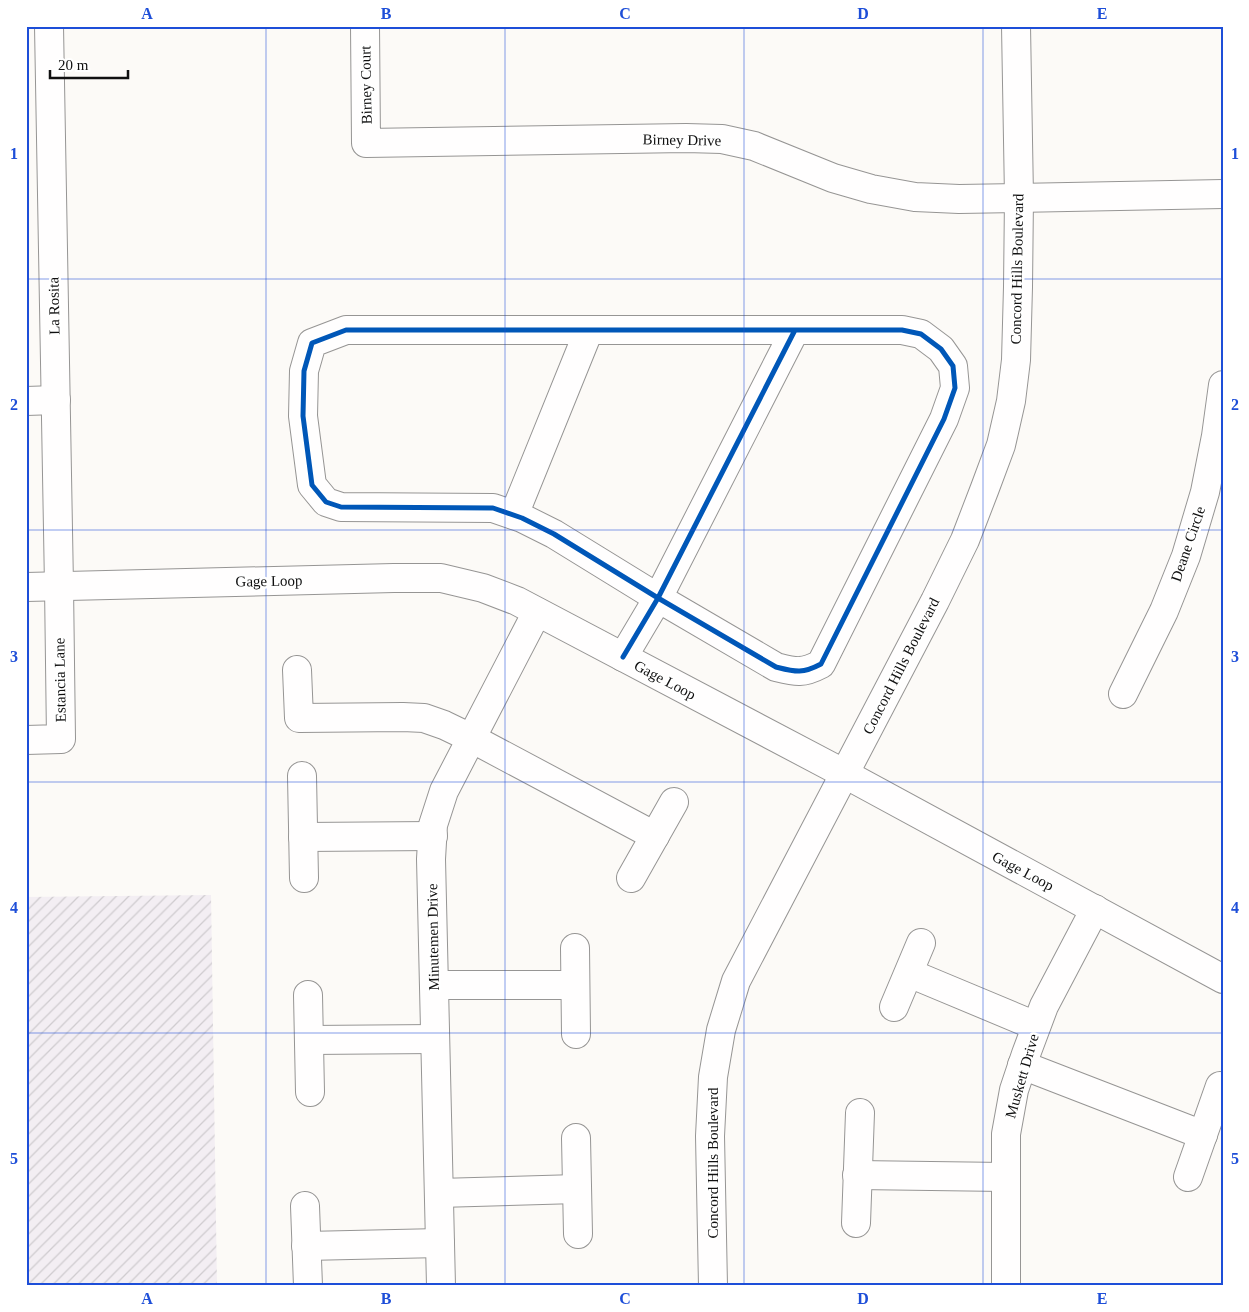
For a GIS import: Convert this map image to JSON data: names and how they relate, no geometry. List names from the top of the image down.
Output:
{
  "streets": {
    "street": [
      "Birney Court",
      "Birney Drive",
      "Concord Hills Boulevard",
      "La Rosita",
      "Deane Circle",
      "Gage Loop",
      "Estancia Lane",
      "Minutemen Drive",
      "Muskett Drive"
    ]
  },
  "crossings": [
    ["Birney Court", "Birney Drive"],
    ["Birney Drive", "Concord Hills Boulevard"],
    ["Concord Hills Boulevard", "Gage Loop"],
    ["La Rosita", "Gage Loop"],
    ["La Rosita", "Estancia Lane"],
    ["Gage Loop", "Estancia Lane"],
    ["Gage Loop", "Minutemen Drive"],
    ["Gage Loop", "Muskett Drive"]
  ],
  "scale_bar": "20 m",
  "grid": {
    "columns": [
      "A",
      "B",
      "C",
      "D",
      "E"
    ],
    "rows": [
      "1",
      "2",
      "3",
      "4",
      "5"
    ]
  }
}
